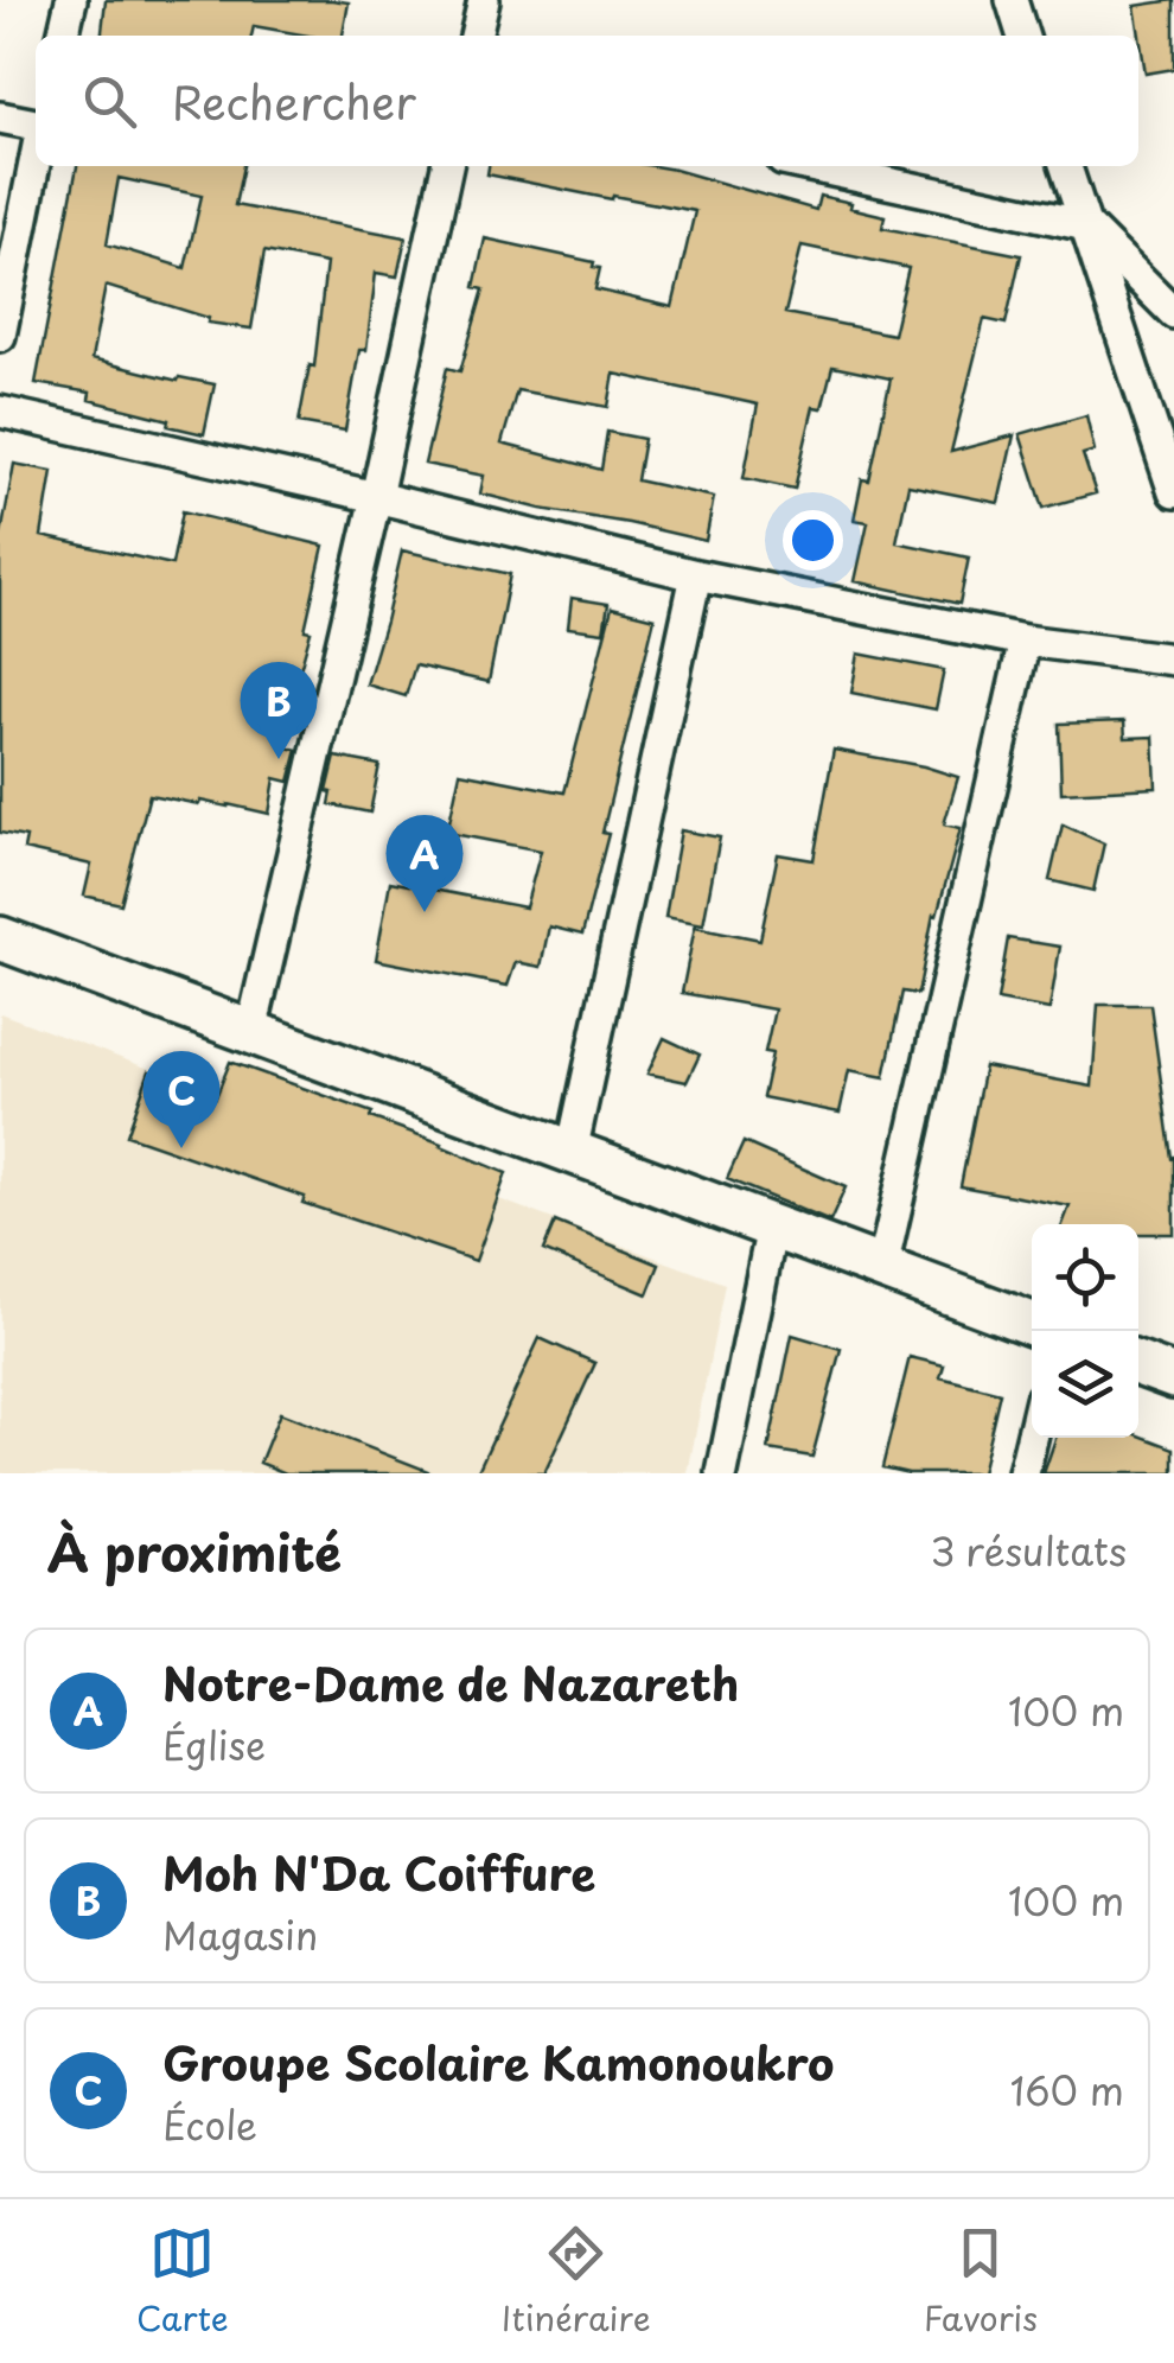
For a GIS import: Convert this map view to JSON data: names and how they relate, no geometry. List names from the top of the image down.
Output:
{
  "page": {
    "search": "Rechercher",
    "pins": ["B", "A", "C"],
    "heading": ["À proximité", "3 résultats"],
    "list": [
      {
        "mark": "A",
        "name": "Notre-Dame de Nazareth",
        "note": "Église",
        "value": "100 m"
      },
      {
        "mark": "B",
        "name": "Moh N'Da Coiffure",
        "note": "Magasin",
        "value": "100 m"
      },
      {
        "mark": "C",
        "name": "Groupe Scolaire Kamonoukro",
        "note": "École",
        "value": "160 m"
      }
    ],
    "nav": ["Carte", "Itinéraire", "Favoris"]
  }
}
